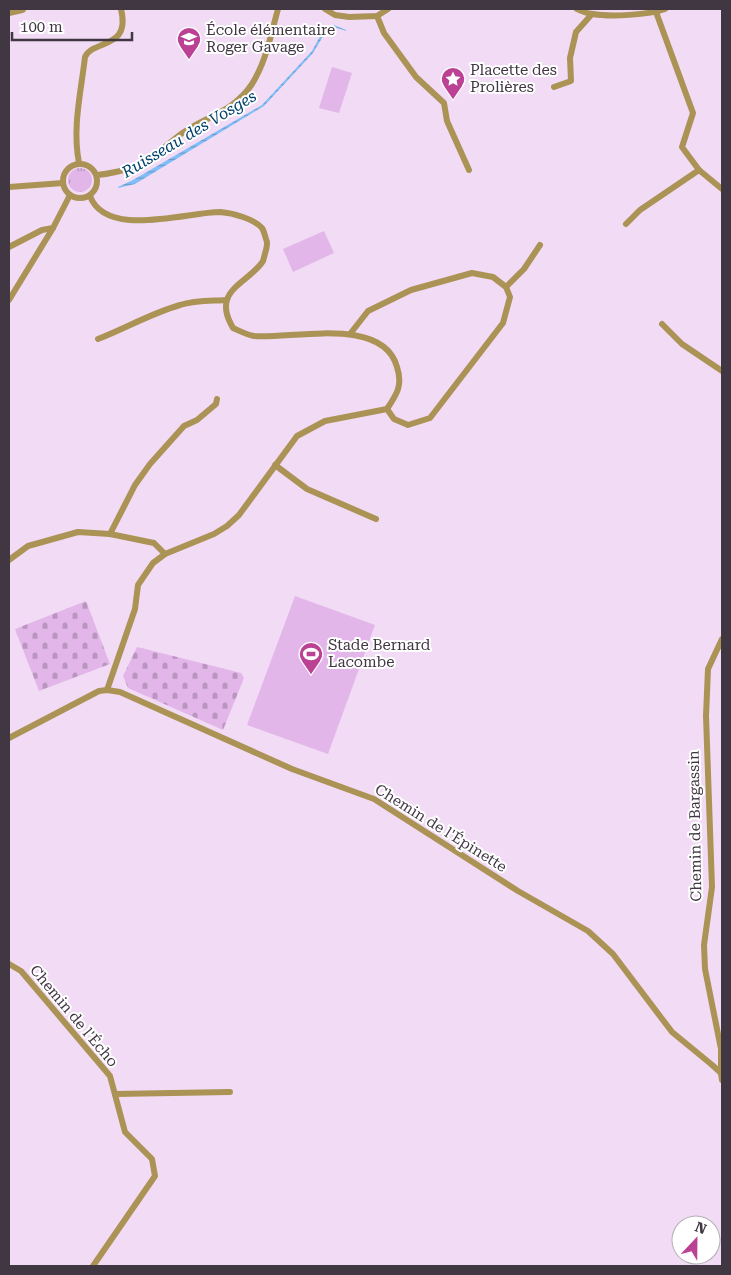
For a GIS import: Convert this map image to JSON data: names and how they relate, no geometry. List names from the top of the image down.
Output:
{
  "streets": {
    "street": ["Chemin de Bargassin", "Chemin de l'Épinette", "Chemin de l'Écho"]
  },
  "crossings": [
    ["Chemin de Bargassin", "Chemin de l'Épinette"]
  ],
  "water": ["Ruisseau des Vosges"],
  "places": {
    "school or university": ["École élémentaire Roger Gavage"],
    "place": ["Placette des Prolières"],
    "sports": ["Stade Bernard Lacombe"]
  },
  "scale_bar": "100 m",
  "north": "top"
}
